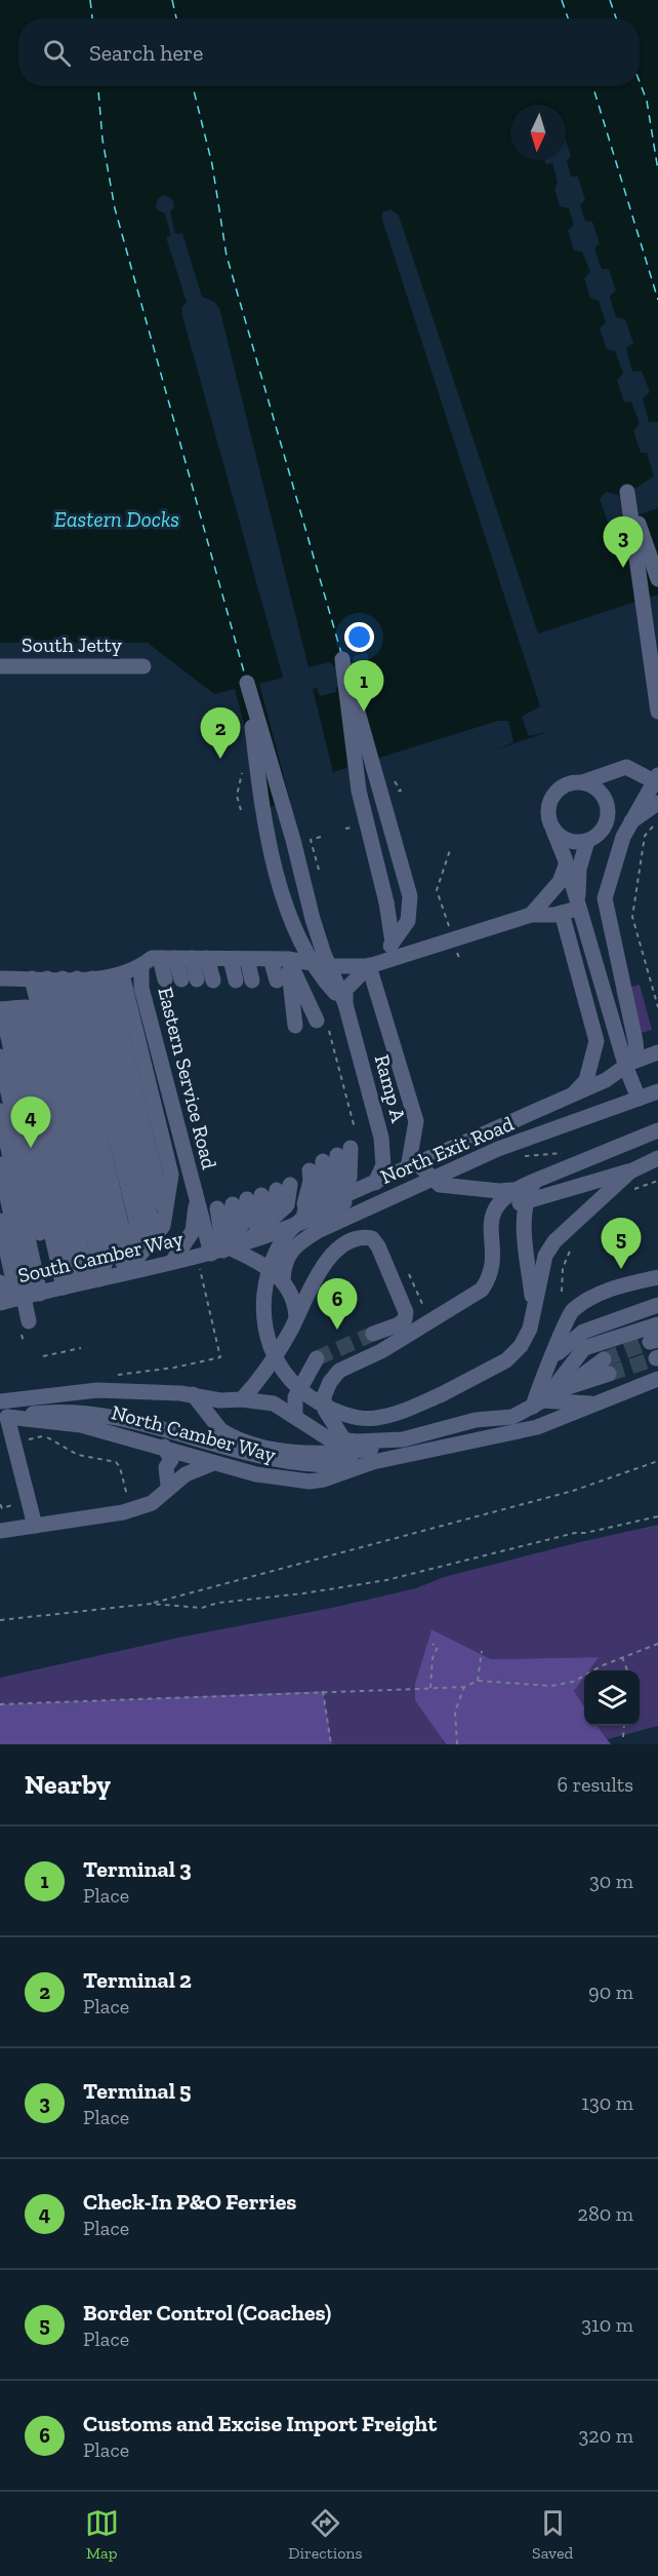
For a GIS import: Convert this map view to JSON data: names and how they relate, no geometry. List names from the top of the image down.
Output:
{
  "streets": {
    "lane": [
      "South Jetty",
      "Eastern Service Road",
      "Ramp A",
      "North Exit Road",
      "South Camber Way",
      "North Camber Way"
    ]
  },
  "crossings": [
    ["Eastern Service Road", "South Camber Way"]
  ],
  "water": ["Eastern Docks"],
  "north": "bottom",
  "page": {
    "search": "Search here",
    "pins": [
      "3",
      "1",
      "2",
      "4",
      "5",
      "6"
    ],
    "heading": ["Nearby", "6 results"],
    "list": [
      {
        "mark": "1",
        "name": "Terminal 3",
        "note": "Place",
        "value": "30 m"
      },
      {
        "mark": "2",
        "name": "Terminal 2",
        "note": "Place",
        "value": "90 m"
      },
      {
        "mark": "3",
        "name": "Terminal 5",
        "note": "Place",
        "value": "130 m"
      },
      {
        "mark": "4",
        "name": "Check-In P&O Ferries",
        "note": "Place",
        "value": "280 m"
      },
      {
        "mark": "5",
        "name": "Border Control (Coaches)",
        "note": "Place",
        "value": "310 m"
      },
      {
        "mark": "6",
        "name": "Customs and Excise Import Freight",
        "note": "Place",
        "value": "320 m"
      }
    ],
    "nav": ["Map", "Directions", "Saved"]
  }
}
